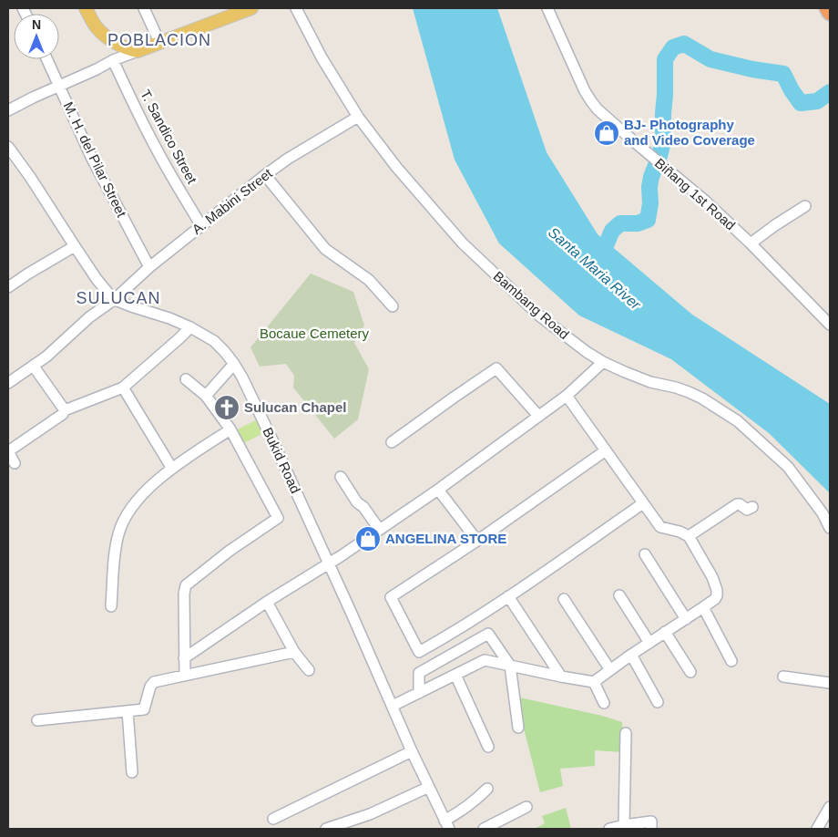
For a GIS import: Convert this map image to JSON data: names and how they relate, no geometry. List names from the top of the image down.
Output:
{
  "streets": {
    "street": [
      "T. Sandico Street",
      "M. H. del Pilar Street",
      "Biñang 1st Road",
      "A. Mabini Street",
      "Bambang Road",
      "Bukid Road"
    ]
  },
  "crossings": [
    ["T. Sandico Street", "A. Mabini Street"],
    ["M. H. del Pilar Street", "A. Mabini Street"],
    ["A. Mabini Street", "Bambang Road"],
    ["A. Mabini Street", "Bukid Road"]
  ],
  "districts": ["POBLACION", "SULUCAN"],
  "water": ["Santa Maria River"],
  "parks": ["Bocaue Cemetery"],
  "places": {
    "shop": ["BJ- Photography and Video Coverage", "ANGELINA STORE"],
    "church": ["Sulucan Chapel"]
  },
  "north": "top"
}
